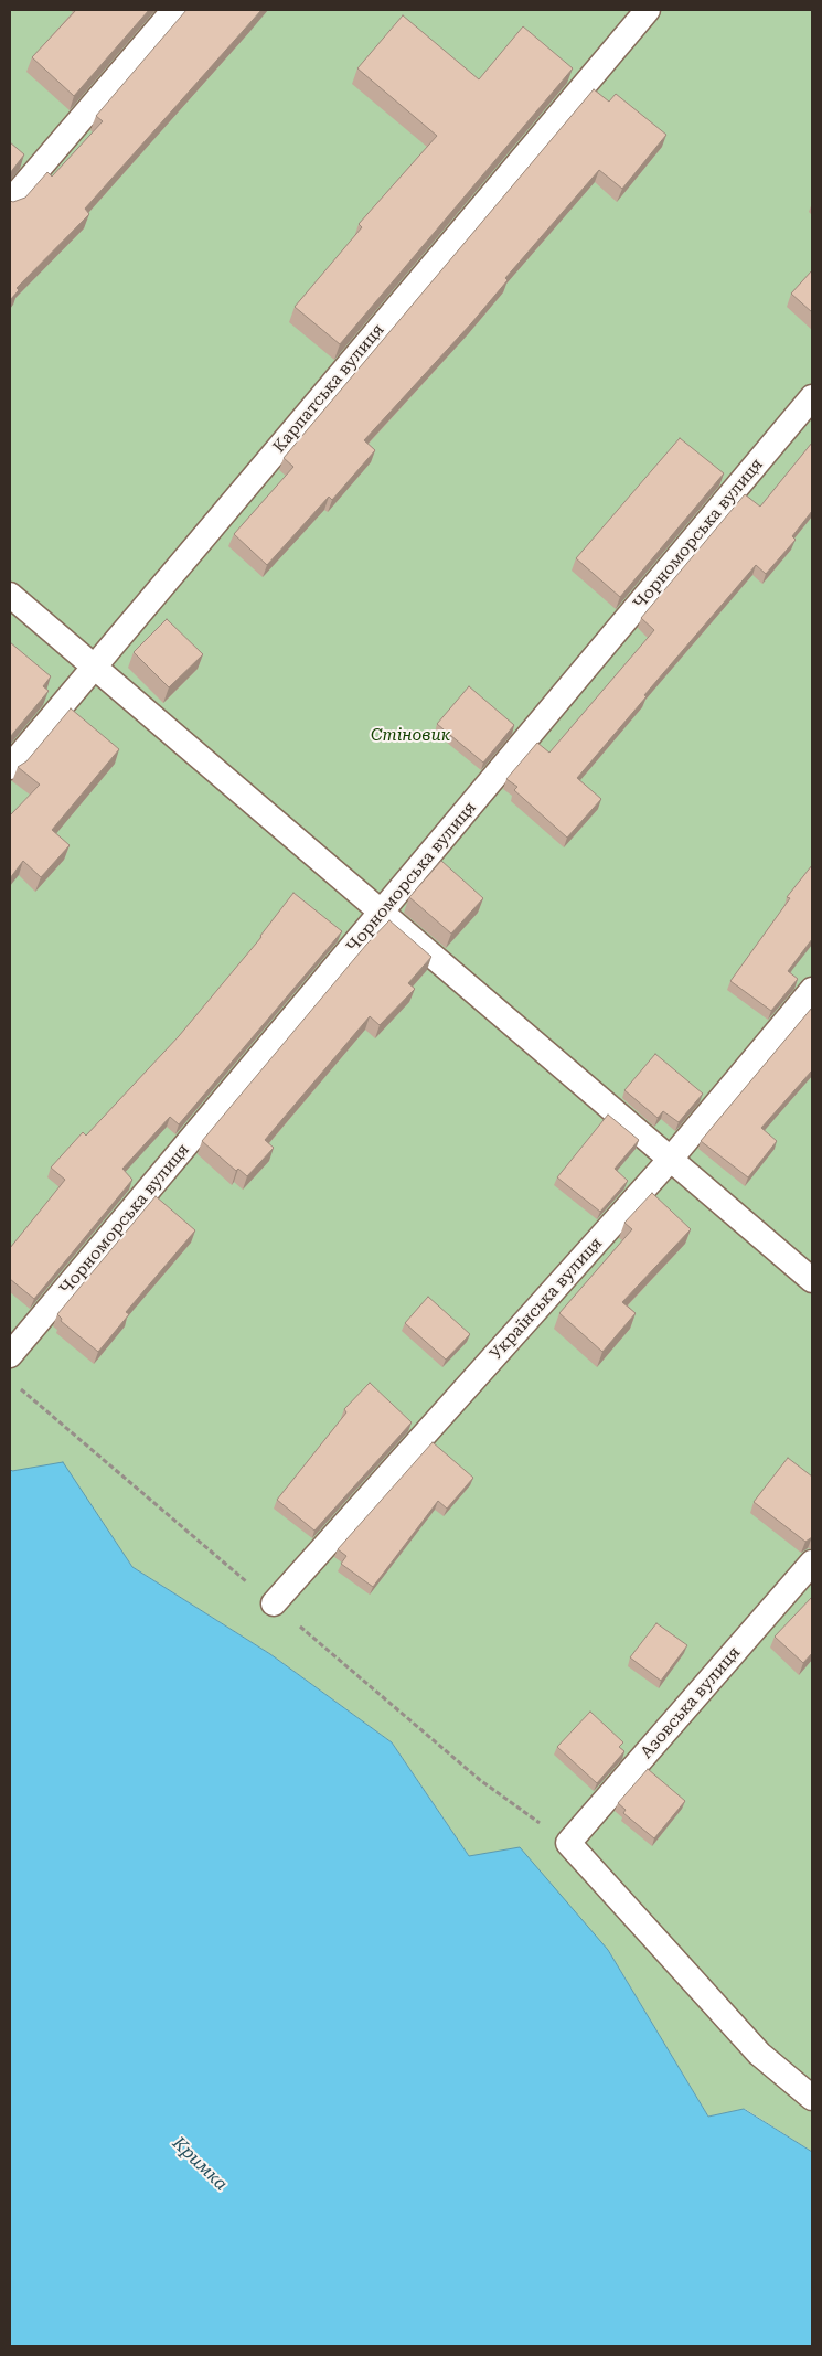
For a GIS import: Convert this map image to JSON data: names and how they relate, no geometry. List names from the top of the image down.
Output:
{
  "streets": {
    "lane": [
      "Карпатська вулиця",
      "Чорноморська вулиця",
      "Українська вулиця",
      "Азовська вулиця"
    ]
  },
  "water": ["Кримка"],
  "parks": ["Стіновик"]
}
